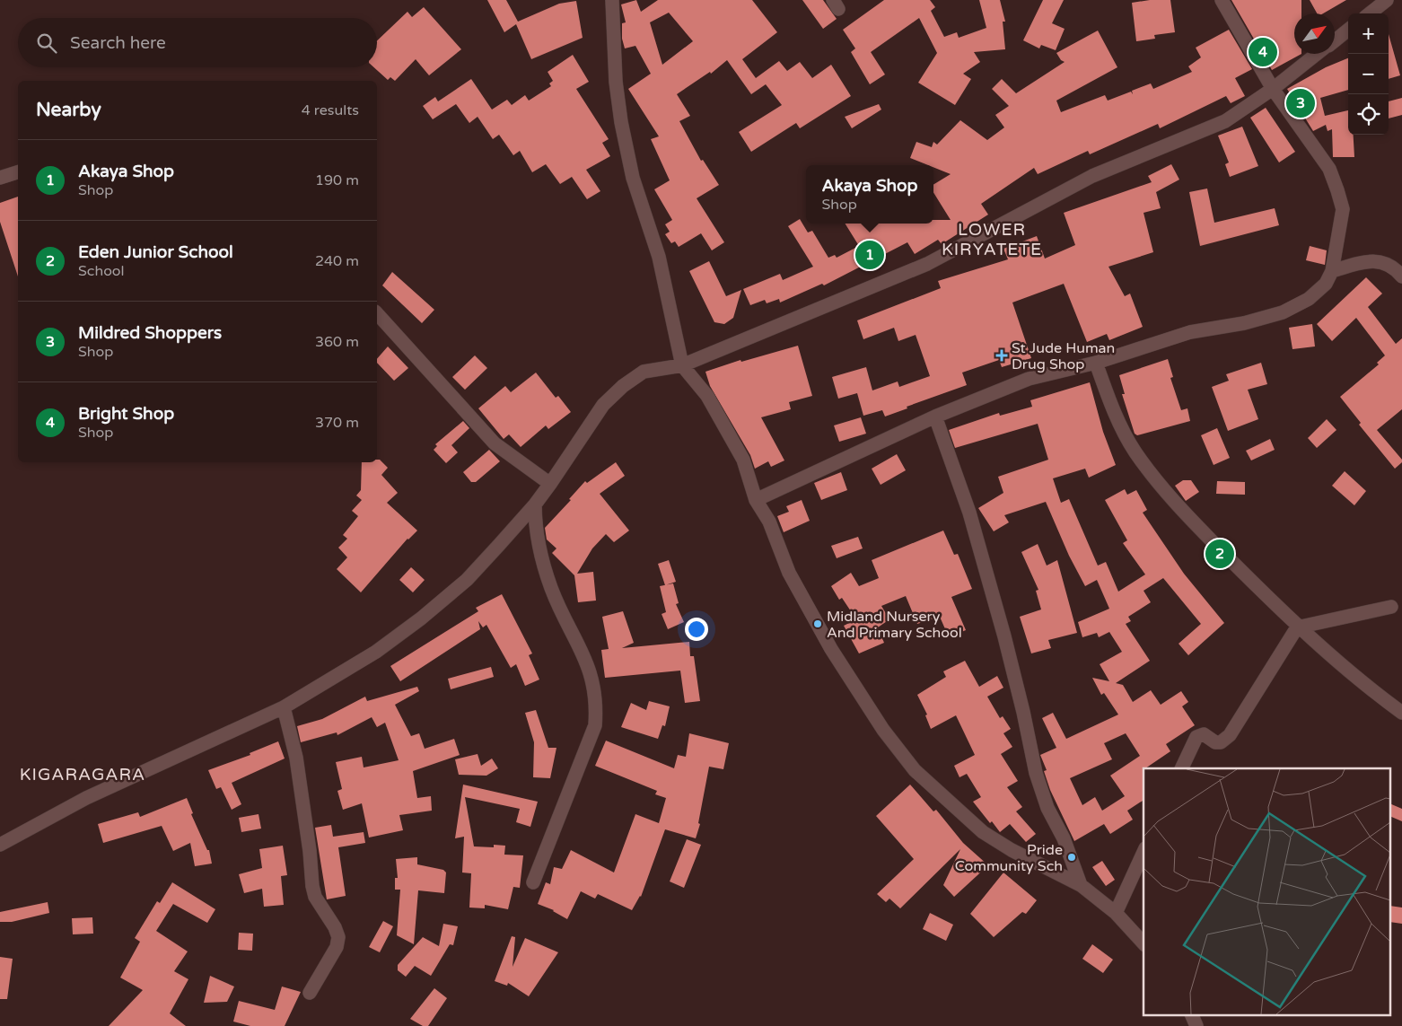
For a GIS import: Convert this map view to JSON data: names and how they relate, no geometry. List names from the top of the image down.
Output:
{
  "districts": ["LOWER KIRYATETE", "KIGARAGARA"],
  "places": {
    "health": ["St Jude Human Drug Shop"],
    "other": ["Midland Nursery And Primary School", "Pride Community Sch"]
  },
  "north": "top right",
  "page": {
    "map_buttons": ["+", "−"],
    "search": "Search here",
    "pins": [
      "4",
      "3",
      "1",
      "2"
    ],
    "heading": ["Nearby", "4 results"],
    "list": [
      {
        "mark": "1",
        "name": "Akaya Shop",
        "note": "Shop",
        "value": "190 m"
      },
      {
        "mark": "2",
        "name": "Eden Junior School",
        "note": "School",
        "value": "240 m"
      },
      {
        "mark": "3",
        "name": "Mildred Shoppers",
        "note": "Shop",
        "value": "360 m"
      },
      {
        "mark": "4",
        "name": "Bright Shop",
        "note": "Shop",
        "value": "370 m"
      }
    ],
    "popup": ["Akaya Shop", "Shop"]
  }
}
